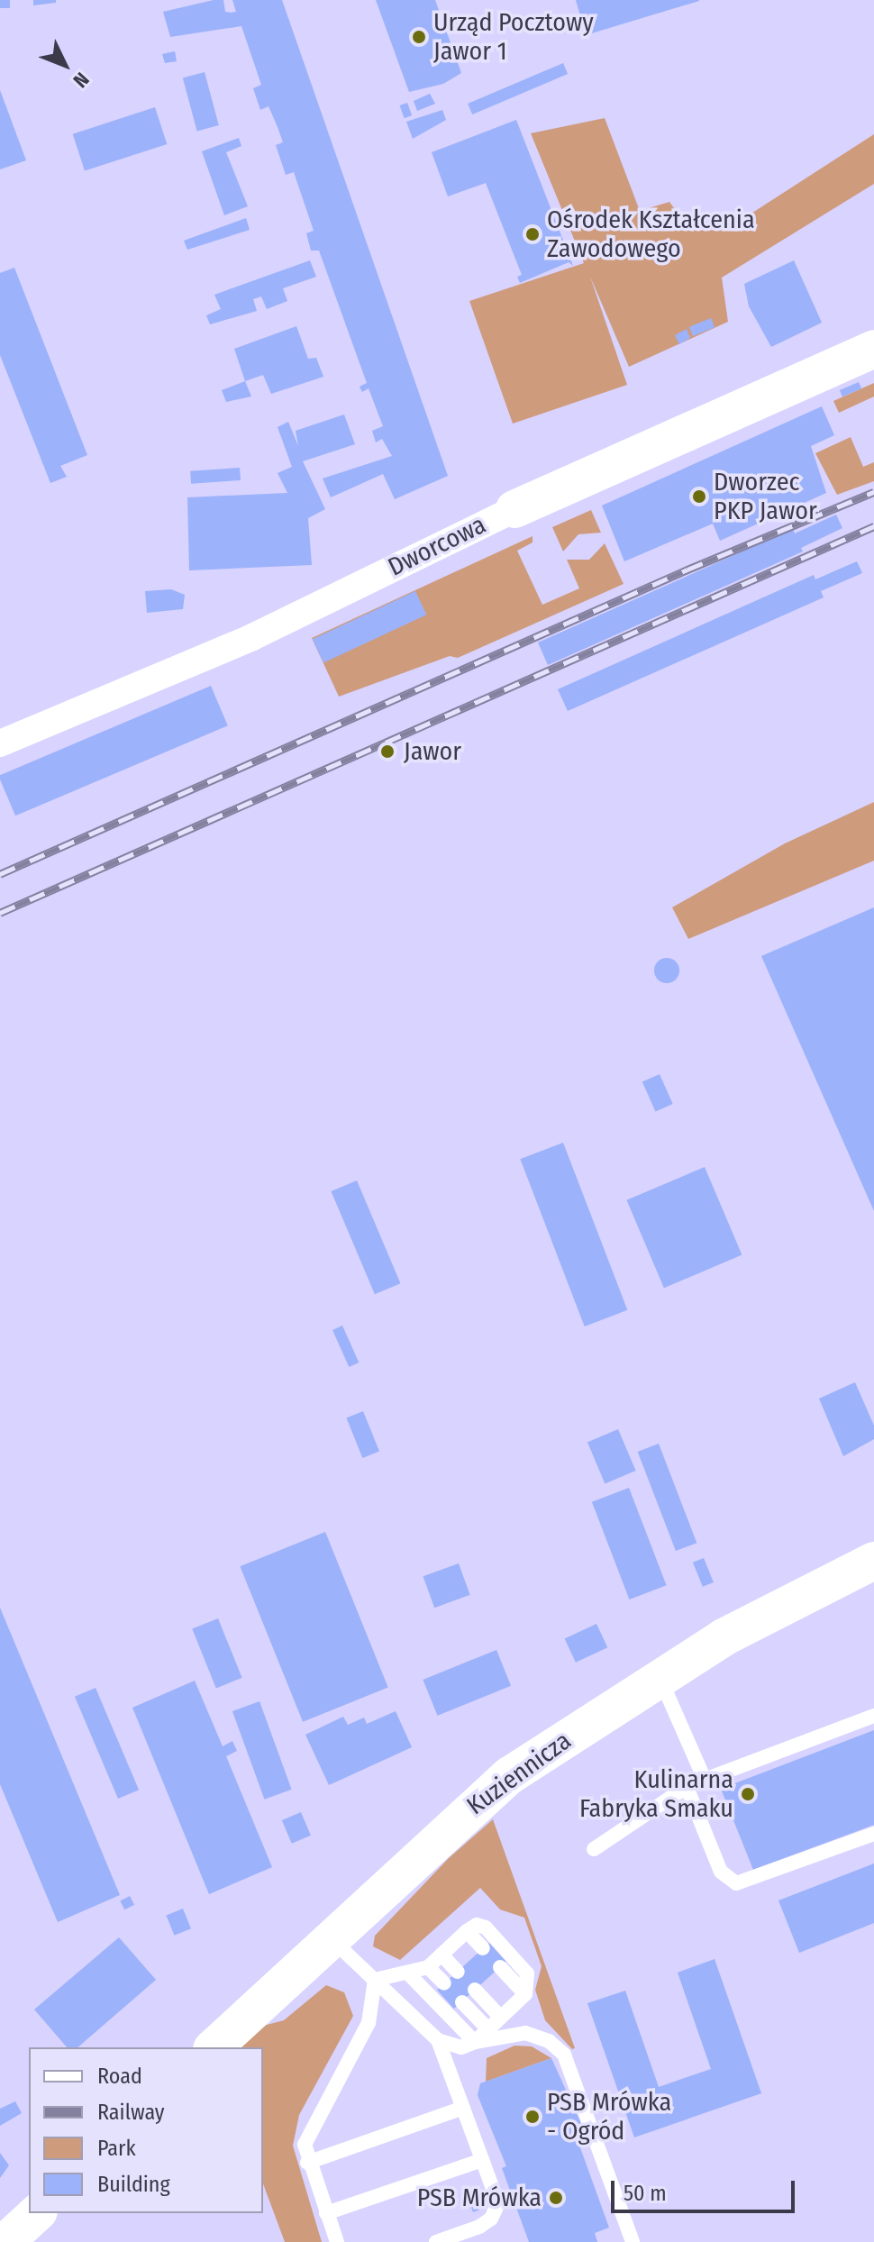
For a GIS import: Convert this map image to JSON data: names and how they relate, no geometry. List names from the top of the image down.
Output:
{
  "streets": {
    "main road": ["Dworcowa", "Kuziennicza"]
  },
  "places": [
    "Urząd Pocztowy Jawor 1",
    "Ośrodek Kształcenia Zawodowego",
    "Dworzec PKP Jawor",
    "Jawor",
    "Kulinarna Fabryka Smaku",
    "PSB Mrówka - Ogród",
    "PSB Mrówka"
  ],
  "legend": [
    "Road",
    "Railway",
    "Park",
    "Building"
  ],
  "scale_bar": "50 m",
  "north": "bottom right"
}
